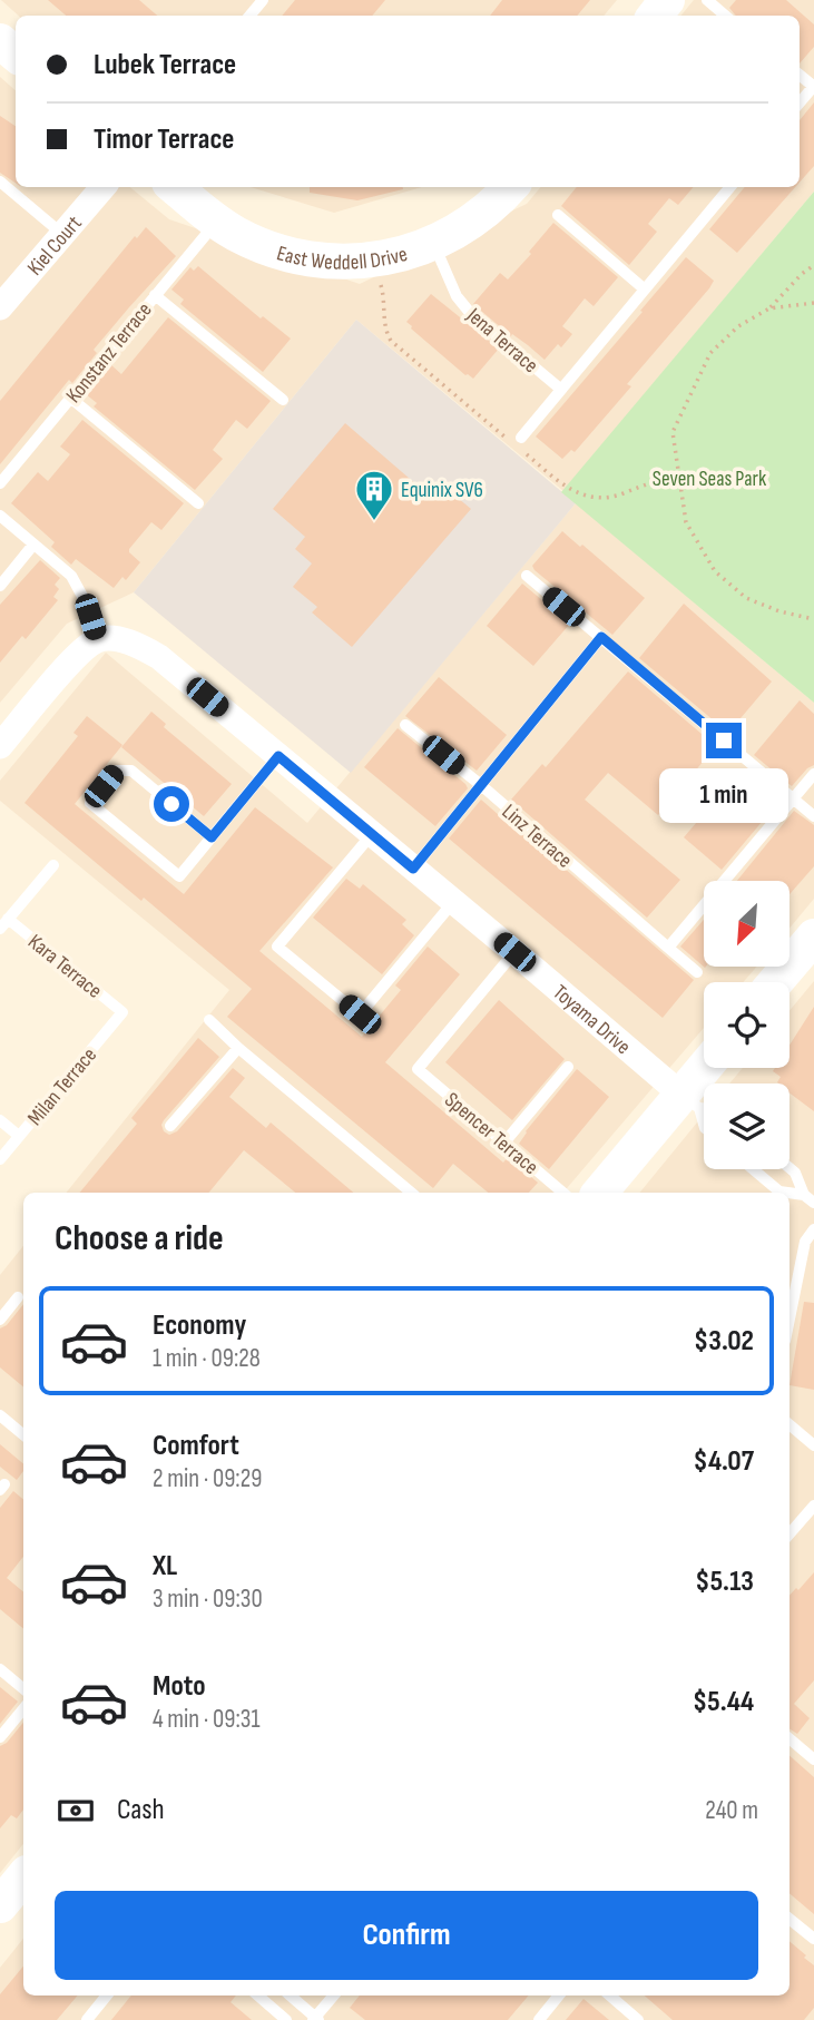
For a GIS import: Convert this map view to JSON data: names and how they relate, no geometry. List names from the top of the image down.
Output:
{
  "streets": {
    "street": ["Kiel Court", "East Weddell Drive", "Toyama Drive"],
    "lane": [
      "Jena Terrace",
      "Konstanz Terrace",
      "Linz Terrace",
      "Kara Terrace",
      "Milan Terrace",
      "Spencer Terrace"
    ]
  },
  "crossings": [
    ["East Weddell Drive", "Jena Terrace"],
    ["East Weddell Drive", "Konstanz Terrace"],
    ["Kara Terrace", "Milan Terrace"],
    ["Toyama Drive", "Spencer Terrace"]
  ],
  "parks": ["Seven Seas Park"],
  "places": {
    "building": ["Equinix SV6"]
  },
  "north": "bottom left",
  "page": {
    "banner": ["Lubek Terrace", "Timor Terrace"],
    "bubble": "1 min",
    "heading": "Choose a ride",
    "list": [
      {
        "name": "Economy",
        "note": "1 min · 09:28",
        "value": "$3.02"
      },
      {
        "name": "Comfort",
        "note": "2 min · 09:29",
        "value": "$4.07"
      },
      {
        "name": "XL",
        "note": "3 min · 09:30",
        "value": "$5.13"
      },
      {
        "name": "Moto",
        "note": "4 min · 09:31",
        "value": "$5.44"
      }
    ],
    "pay": ["Cash", "240 m"],
    "buttons": "Confirm"
  }
}
